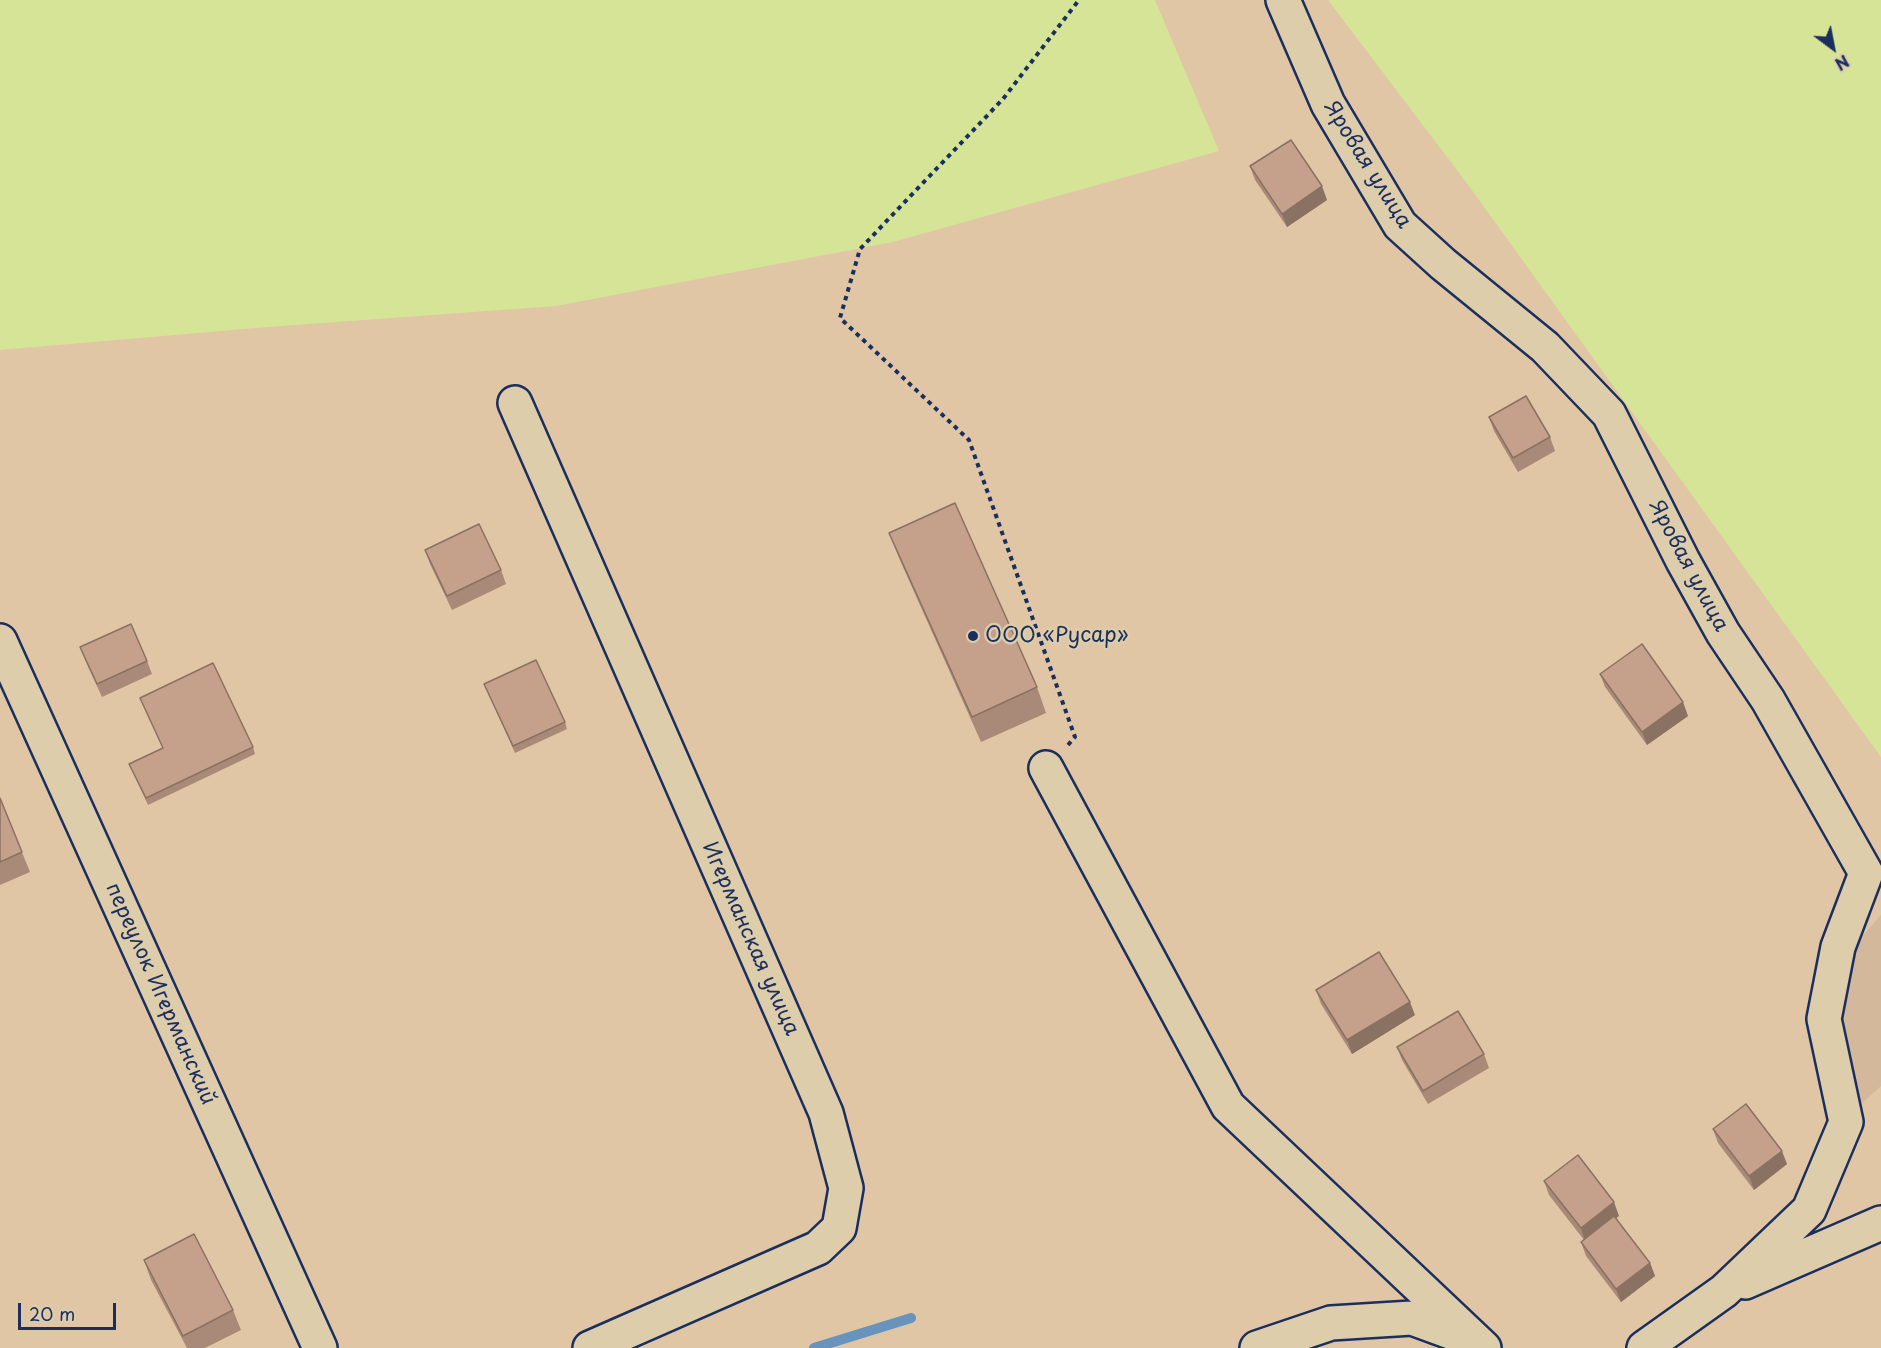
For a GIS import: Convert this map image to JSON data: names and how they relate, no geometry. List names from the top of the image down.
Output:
{
  "streets": {
    "street": ["Яровая улица", "Игерманская улица", "переулок Игерманский"]
  },
  "places": ["ООО «Русар»"],
  "scale_bar": "20 m",
  "north": "bottom right"
}
